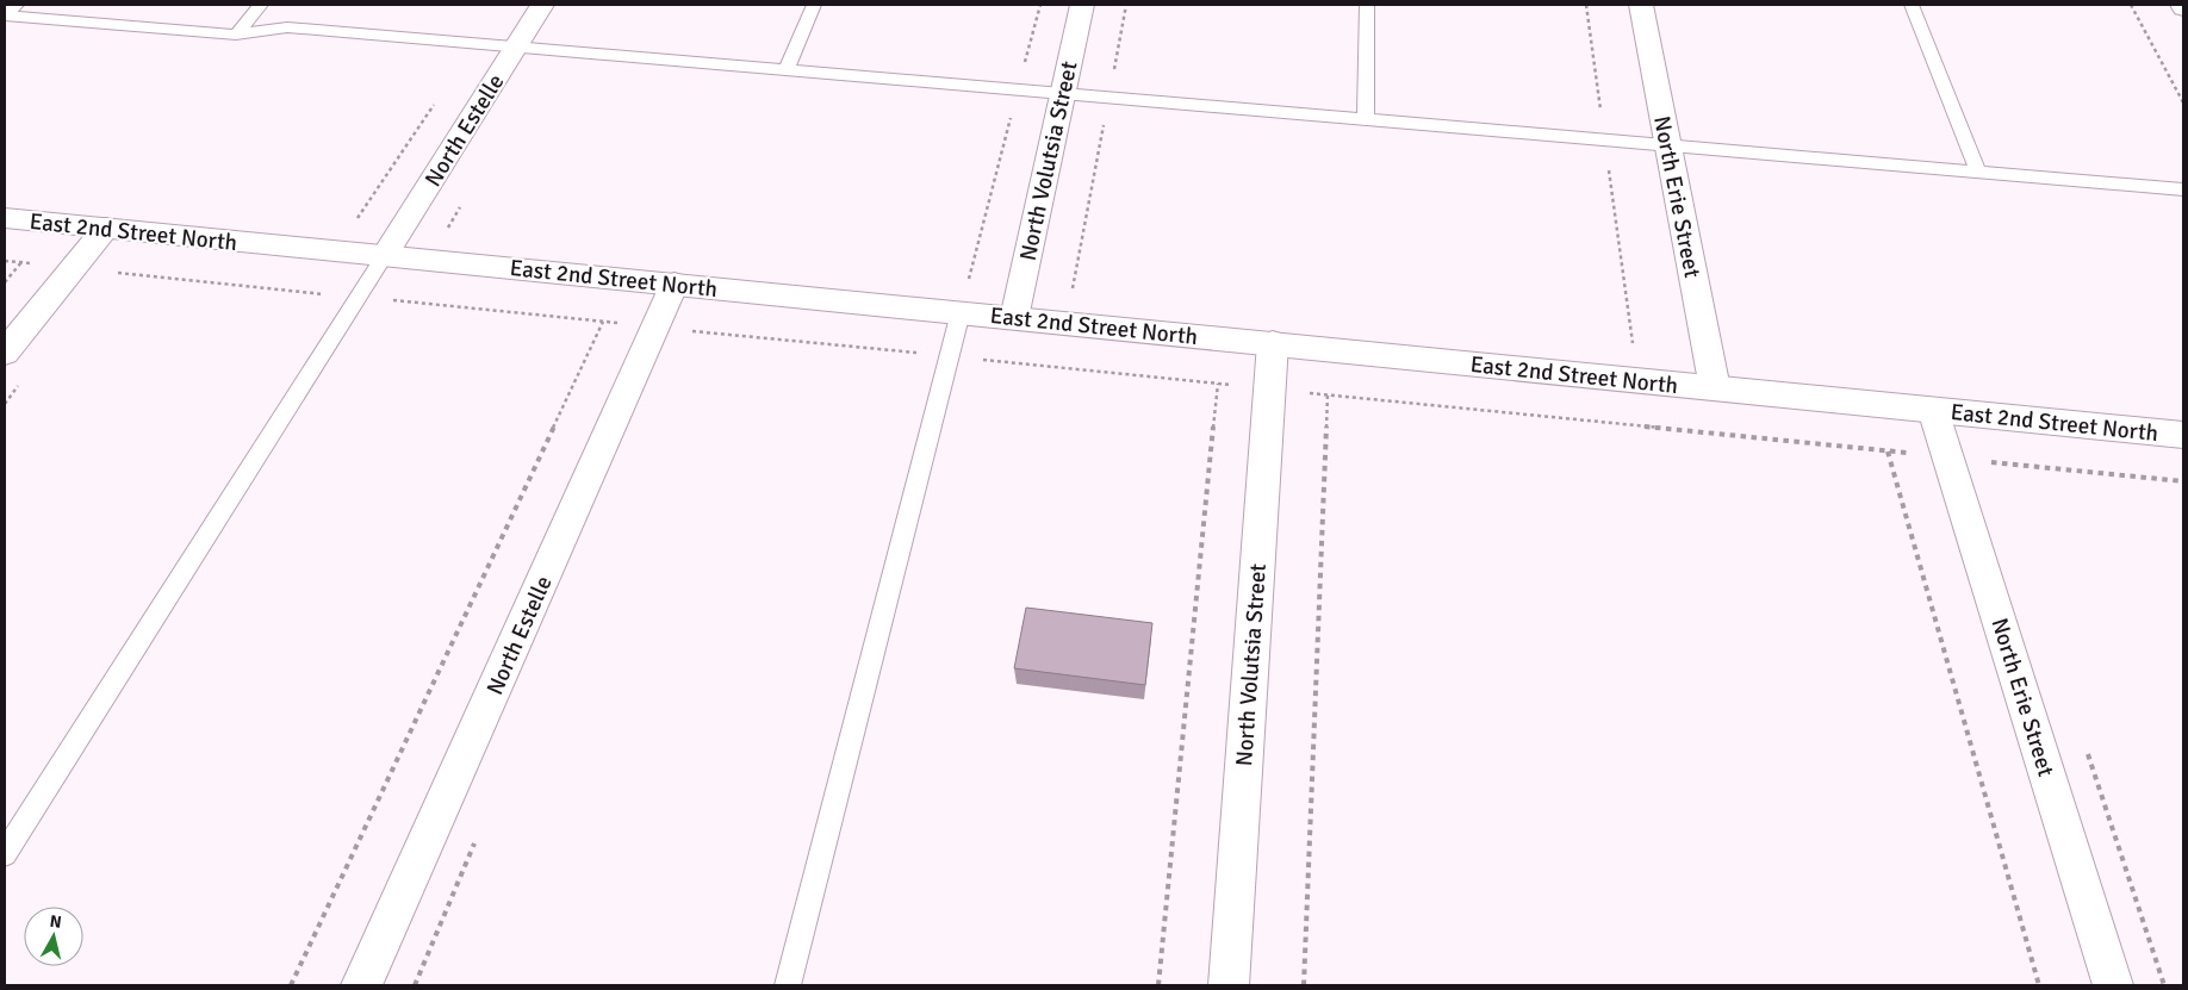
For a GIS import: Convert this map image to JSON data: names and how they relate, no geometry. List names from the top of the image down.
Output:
{
  "streets": {
    "street": [
      "North Estelle",
      "North Volutsia Street",
      "North Erie Street",
      "East 2nd Street North"
    ]
  },
  "crossings": [
    ["North Estelle", "East 2nd Street North"],
    ["North Volutsia Street", "East 2nd Street North"],
    ["North Erie Street", "East 2nd Street North"]
  ],
  "north": "top"
}
